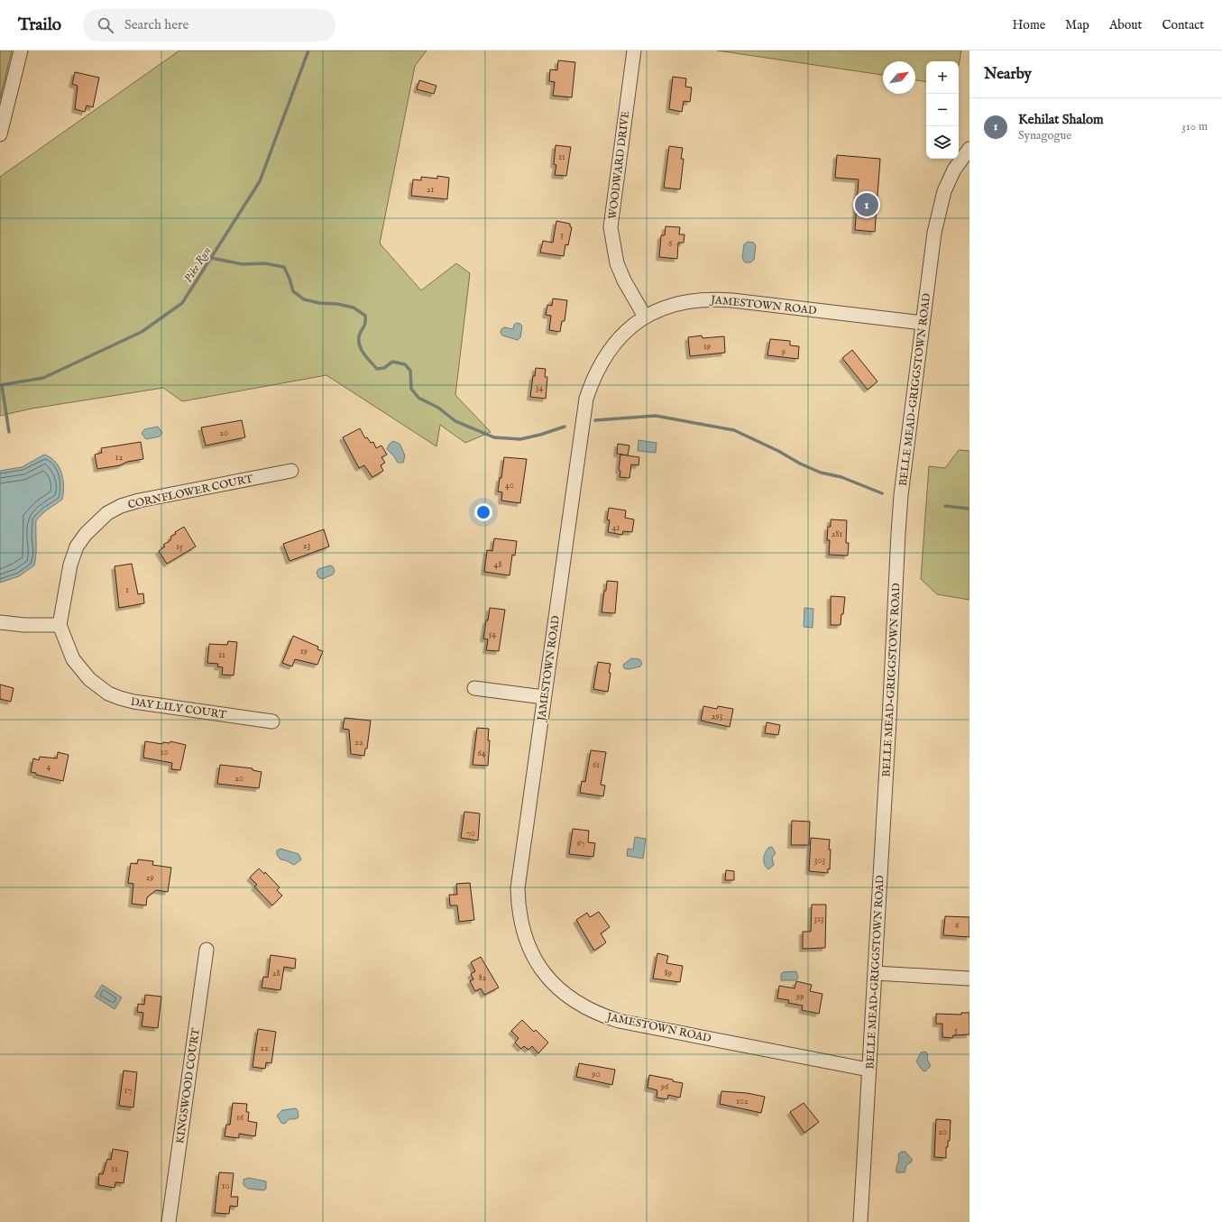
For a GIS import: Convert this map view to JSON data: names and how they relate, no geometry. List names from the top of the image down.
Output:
{
  "streets": {
    "street": [
      "WOODWARD DRIVE",
      "JAMESTOWN ROAD",
      "BELLE MEAD-GRIGGSTOWN ROAD",
      "CORNFLOWER COURT",
      "DAY LILY COURT",
      "KINGSWOOD COURT"
    ]
  },
  "crossings": [
    ["WOODWARD DRIVE", "JAMESTOWN ROAD"],
    ["JAMESTOWN ROAD", "BELLE MEAD-GRIGGSTOWN ROAD"],
    ["CORNFLOWER COURT", "DAY LILY COURT"]
  ],
  "water": ["Pike Run"],
  "house_numbers": [
    "11",
    "21",
    "5",
    "6",
    "19",
    "9",
    "34",
    "20",
    "12",
    "40",
    "41",
    "281",
    "23",
    "15",
    "48",
    "1",
    "54",
    "19",
    "11",
    "293",
    "22",
    "10",
    "64",
    "61",
    "4",
    "20",
    "70",
    "67",
    "303",
    "29",
    "313",
    "6",
    "28",
    "89",
    "82",
    "99",
    "5",
    "22",
    "90",
    "96",
    "17",
    "102",
    "16",
    "20",
    "11",
    "10"
  ],
  "north": "top right",
  "page": {
    "header": "Trailo",
    "search": "Search here",
    "nav": [
      "Home",
      "Map",
      "About",
      "Contact"
    ],
    "heading": "Nearby",
    "map_buttons": ["+", "−"],
    "list": [
      {
        "mark": "1",
        "name": "Kehilat Shalom",
        "note": "Synagogue",
        "value": "310 m"
      }
    ],
    "pins": "1"
  }
}
